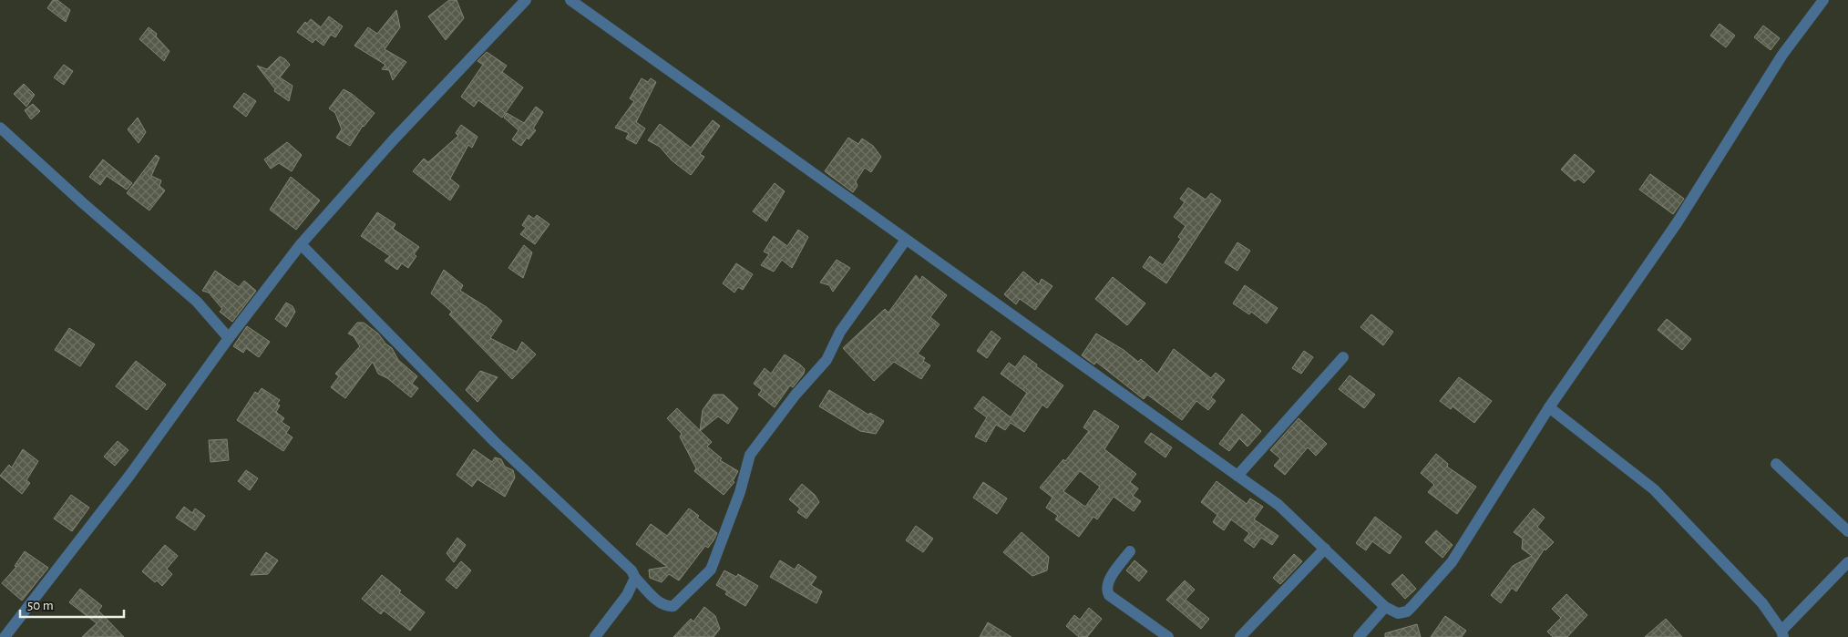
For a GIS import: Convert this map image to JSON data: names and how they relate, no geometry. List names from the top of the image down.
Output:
{
  "scale_bar": "50 m"
}
